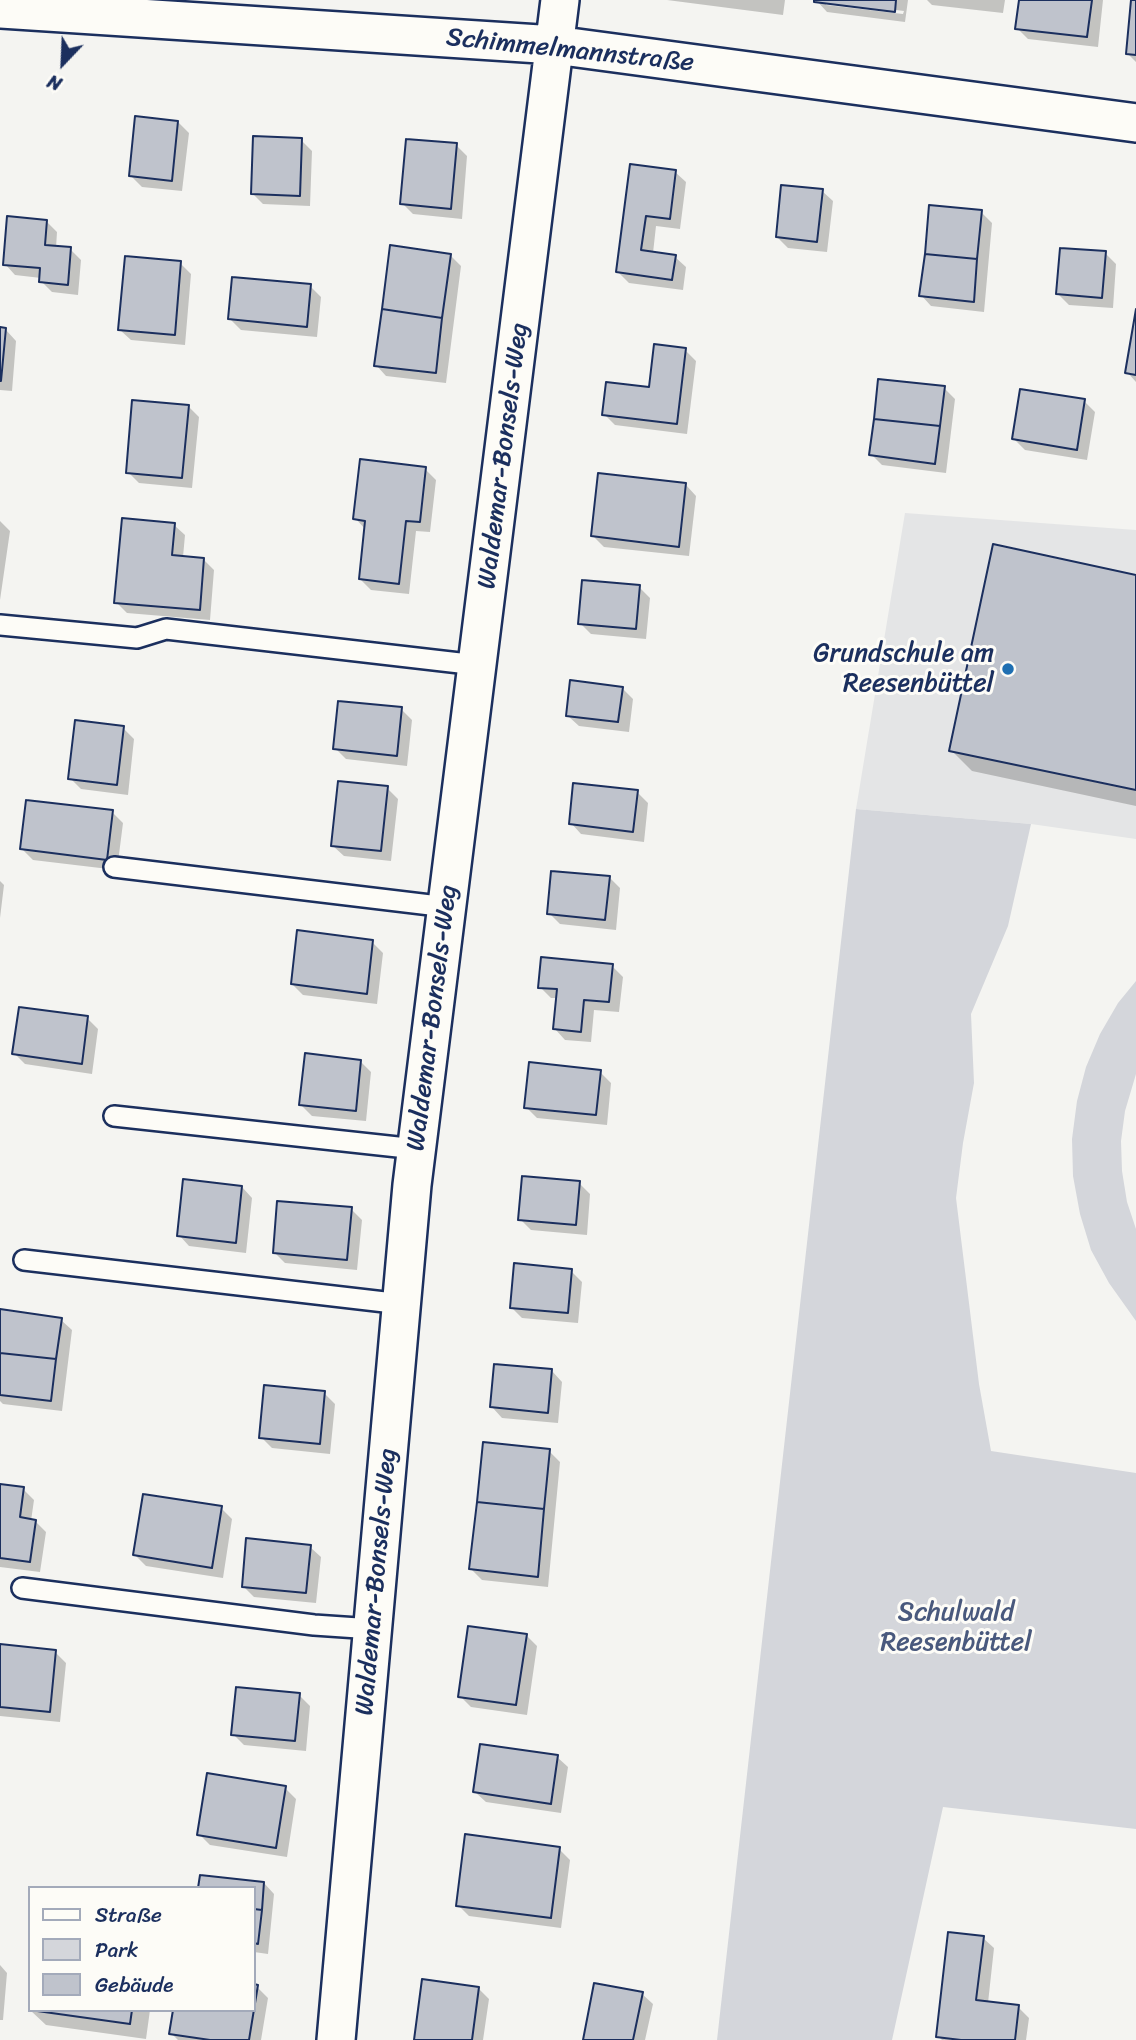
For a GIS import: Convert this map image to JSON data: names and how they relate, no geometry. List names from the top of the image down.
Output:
{
  "streets": {
    "street": ["Schimmelmannstraße", "Waldemar-Bonsels-Weg"]
  },
  "crossings": [
    ["Schimmelmannstraße", "Waldemar-Bonsels-Weg"]
  ],
  "parks": ["Schulwald Reesenbüttel"],
  "places": ["Grundschule am Reesenbüttel"],
  "legend": ["Straße", "Park", "Gebäude"],
  "north": "bottom left"
}
